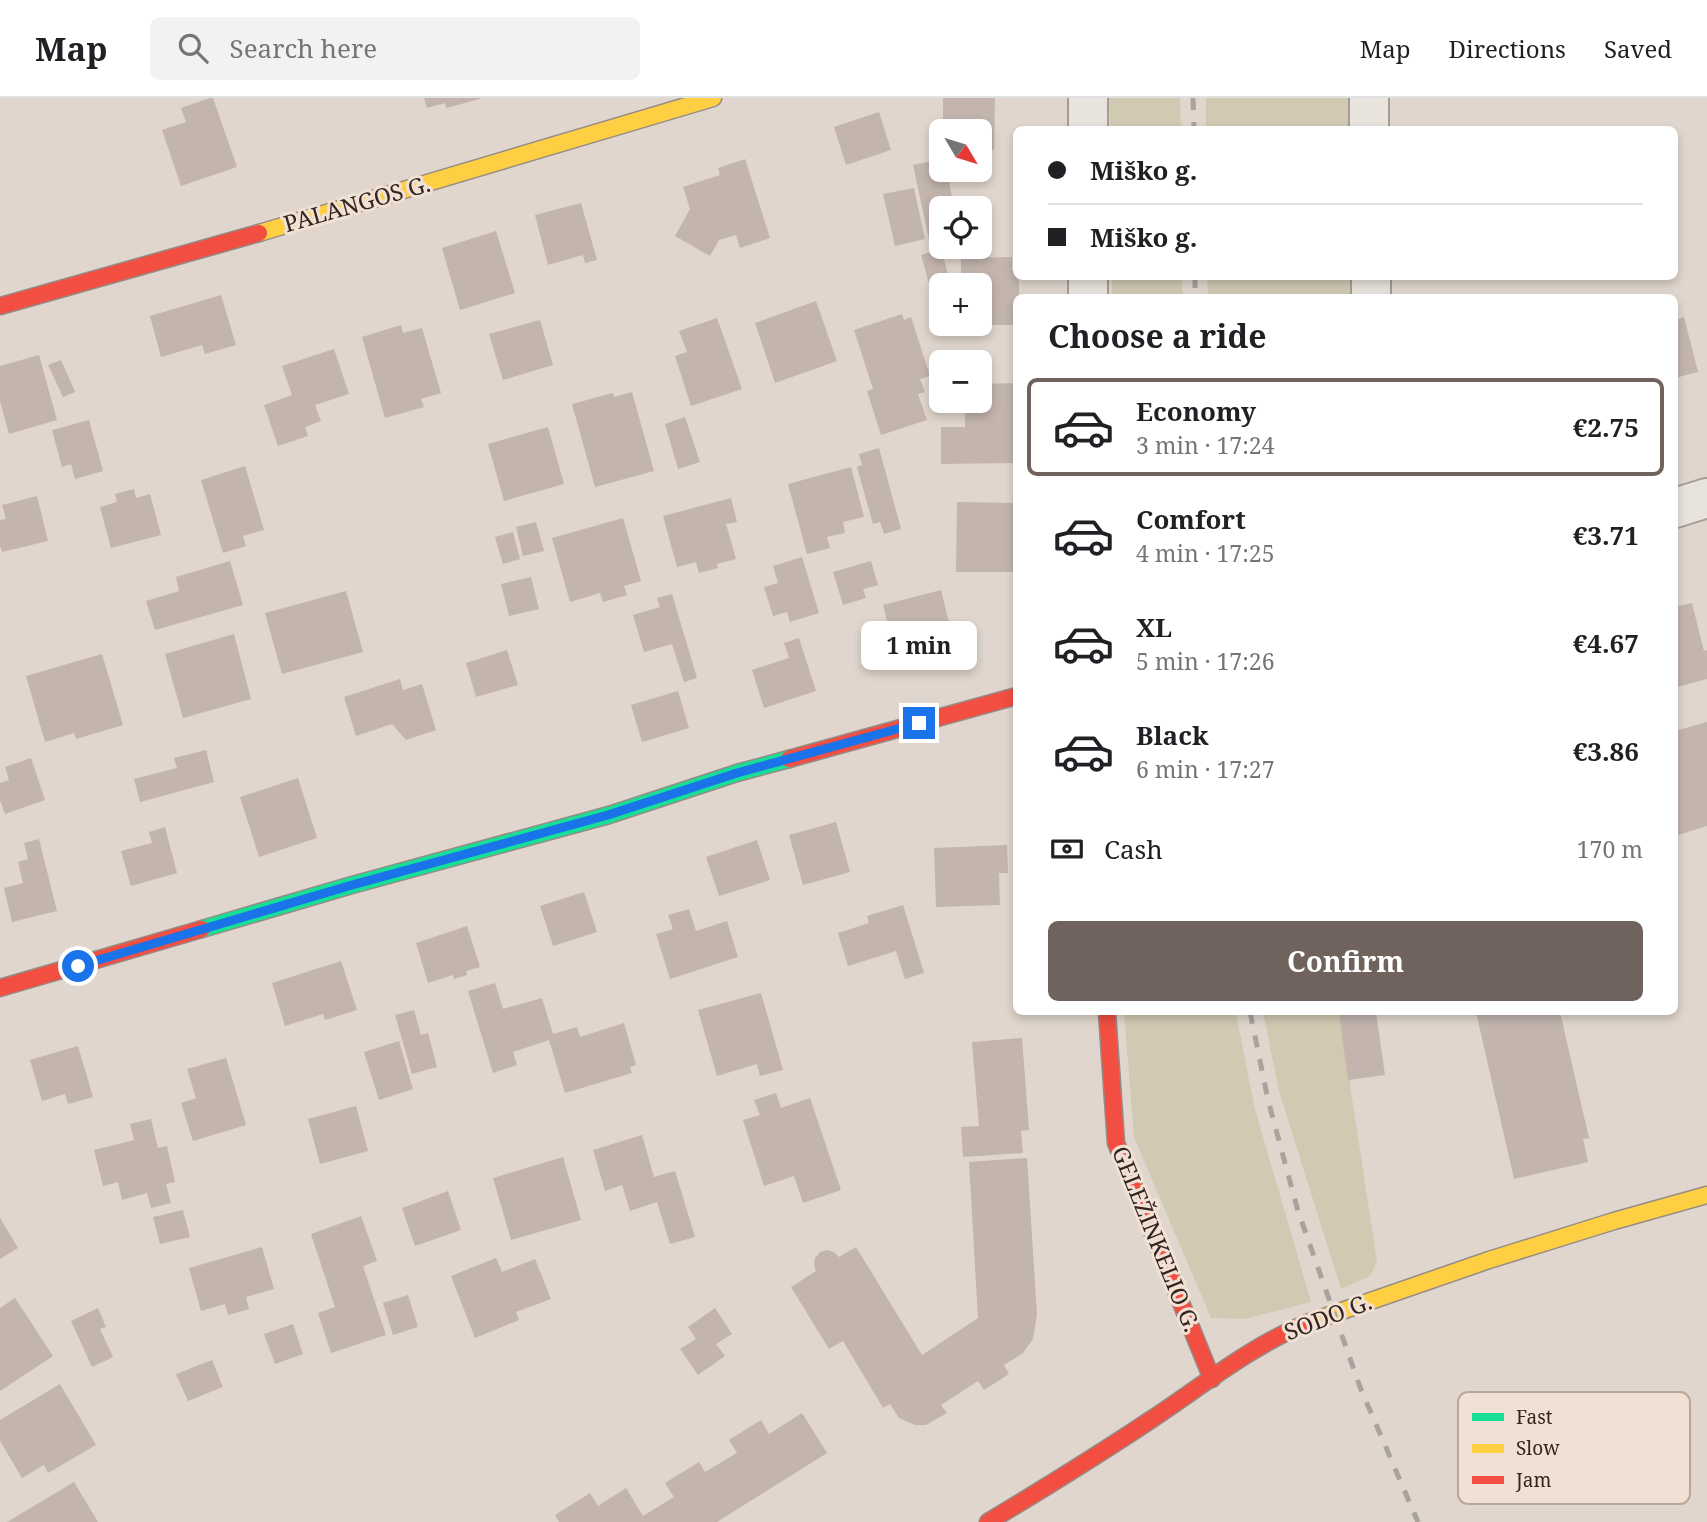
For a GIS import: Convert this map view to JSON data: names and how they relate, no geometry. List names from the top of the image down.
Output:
{
  "streets": {
    "street": ["PALANGOS G.", "GELEŽINKELIO G.", "SODO G."]
  },
  "crossings": [
    ["GELEŽINKELIO G.", "SODO G."]
  ],
  "legend": ["Fast", "Slow", "Jam"],
  "north": "bottom right",
  "page": {
    "header": "Map",
    "search": "Search here",
    "nav": ["Map", "Directions", "Saved"],
    "map_buttons": ["+", "−"],
    "banner": ["Miško g.", "Miško g."],
    "heading": "Choose a ride",
    "list": [
      {
        "name": "Economy",
        "note": "3 min · 17:24",
        "value": "€2.75"
      },
      {
        "name": "Comfort",
        "note": "4 min · 17:25",
        "value": "€3.71"
      },
      {
        "name": "XL",
        "note": "5 min · 17:26",
        "value": "€4.67"
      },
      {
        "name": "Black",
        "note": "6 min · 17:27",
        "value": "€3.86"
      }
    ],
    "bubble": "1 min",
    "pay": ["Cash", "170 m"],
    "buttons": "Confirm"
  }
}
